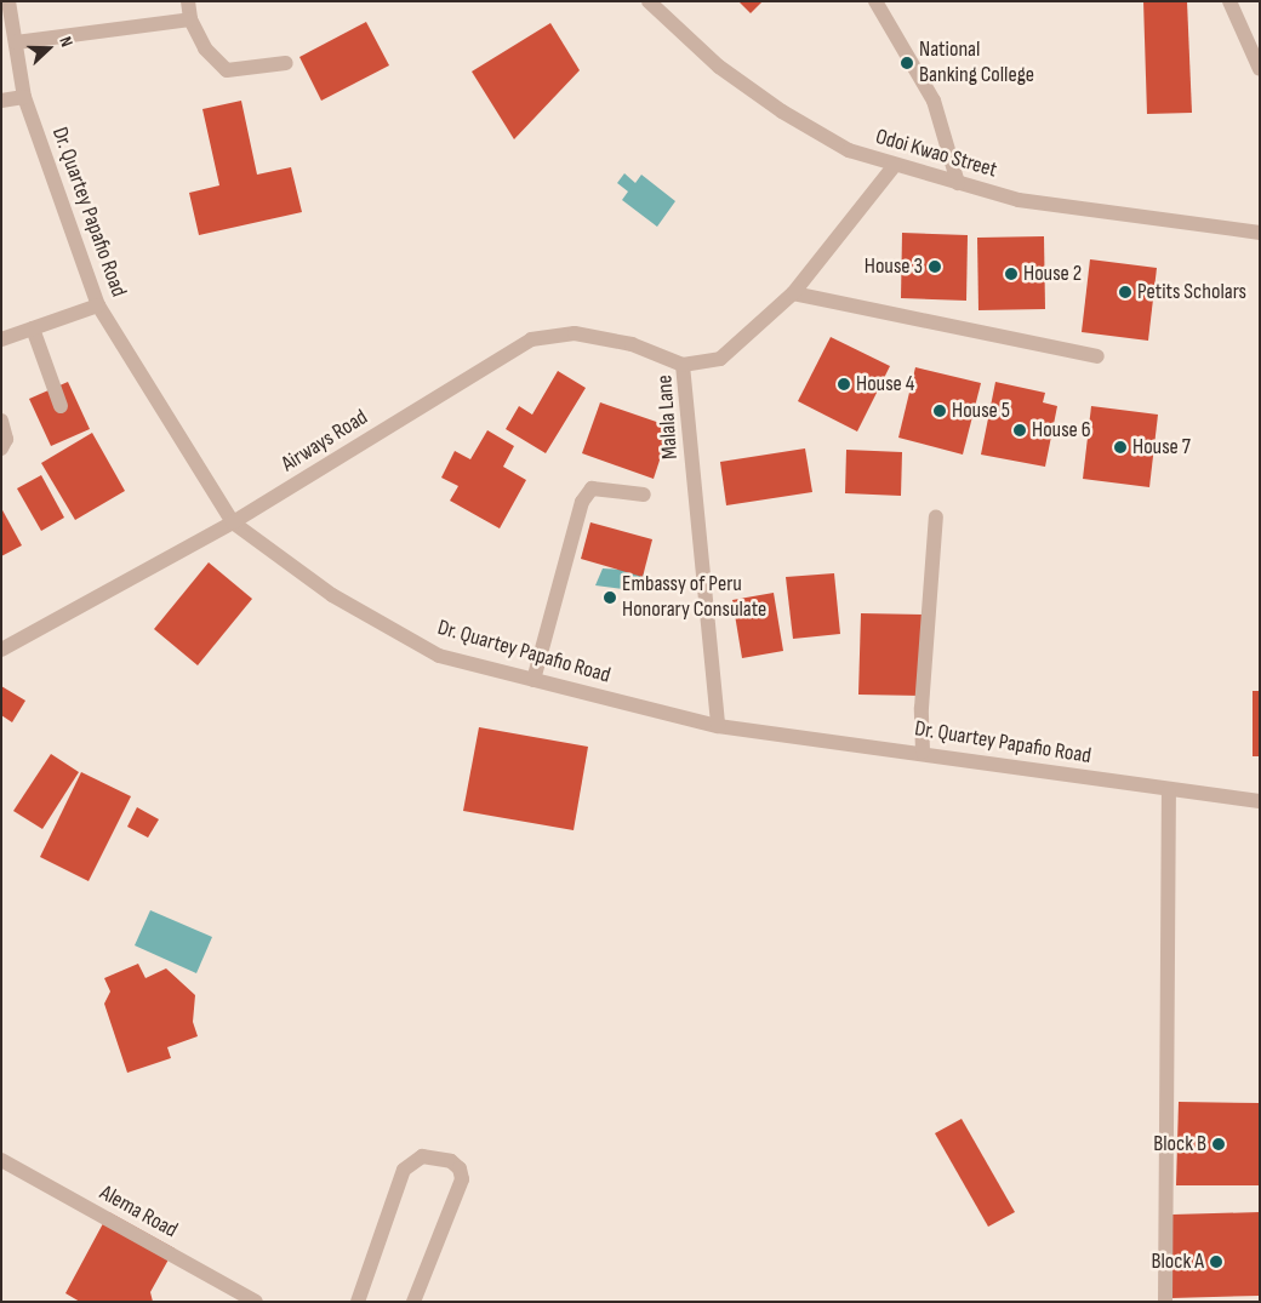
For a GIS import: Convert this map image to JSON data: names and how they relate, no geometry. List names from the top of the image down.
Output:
{
  "streets": {
    "street": [
      "Odoi Kwao Street",
      "Dr. Quartey Papafio Road",
      "Malala Lane",
      "Airways Road",
      "Alema Road"
    ]
  },
  "crossings": [
    ["Odoi Kwao Street", "Malala Lane"],
    ["Dr. Quartey Papafio Road", "Malala Lane"],
    ["Dr. Quartey Papafio Road", "Airways Road"],
    ["Malala Lane", "Airways Road"]
  ],
  "places": [
    "National Banking College",
    "House 3",
    "House 2",
    "Petits Scholars",
    "House 4",
    "House 5",
    "House 6",
    "House 7",
    "Embassy of Peru Honorary Consulate",
    "Block B",
    "Block A"
  ],
  "north": "right"
}
